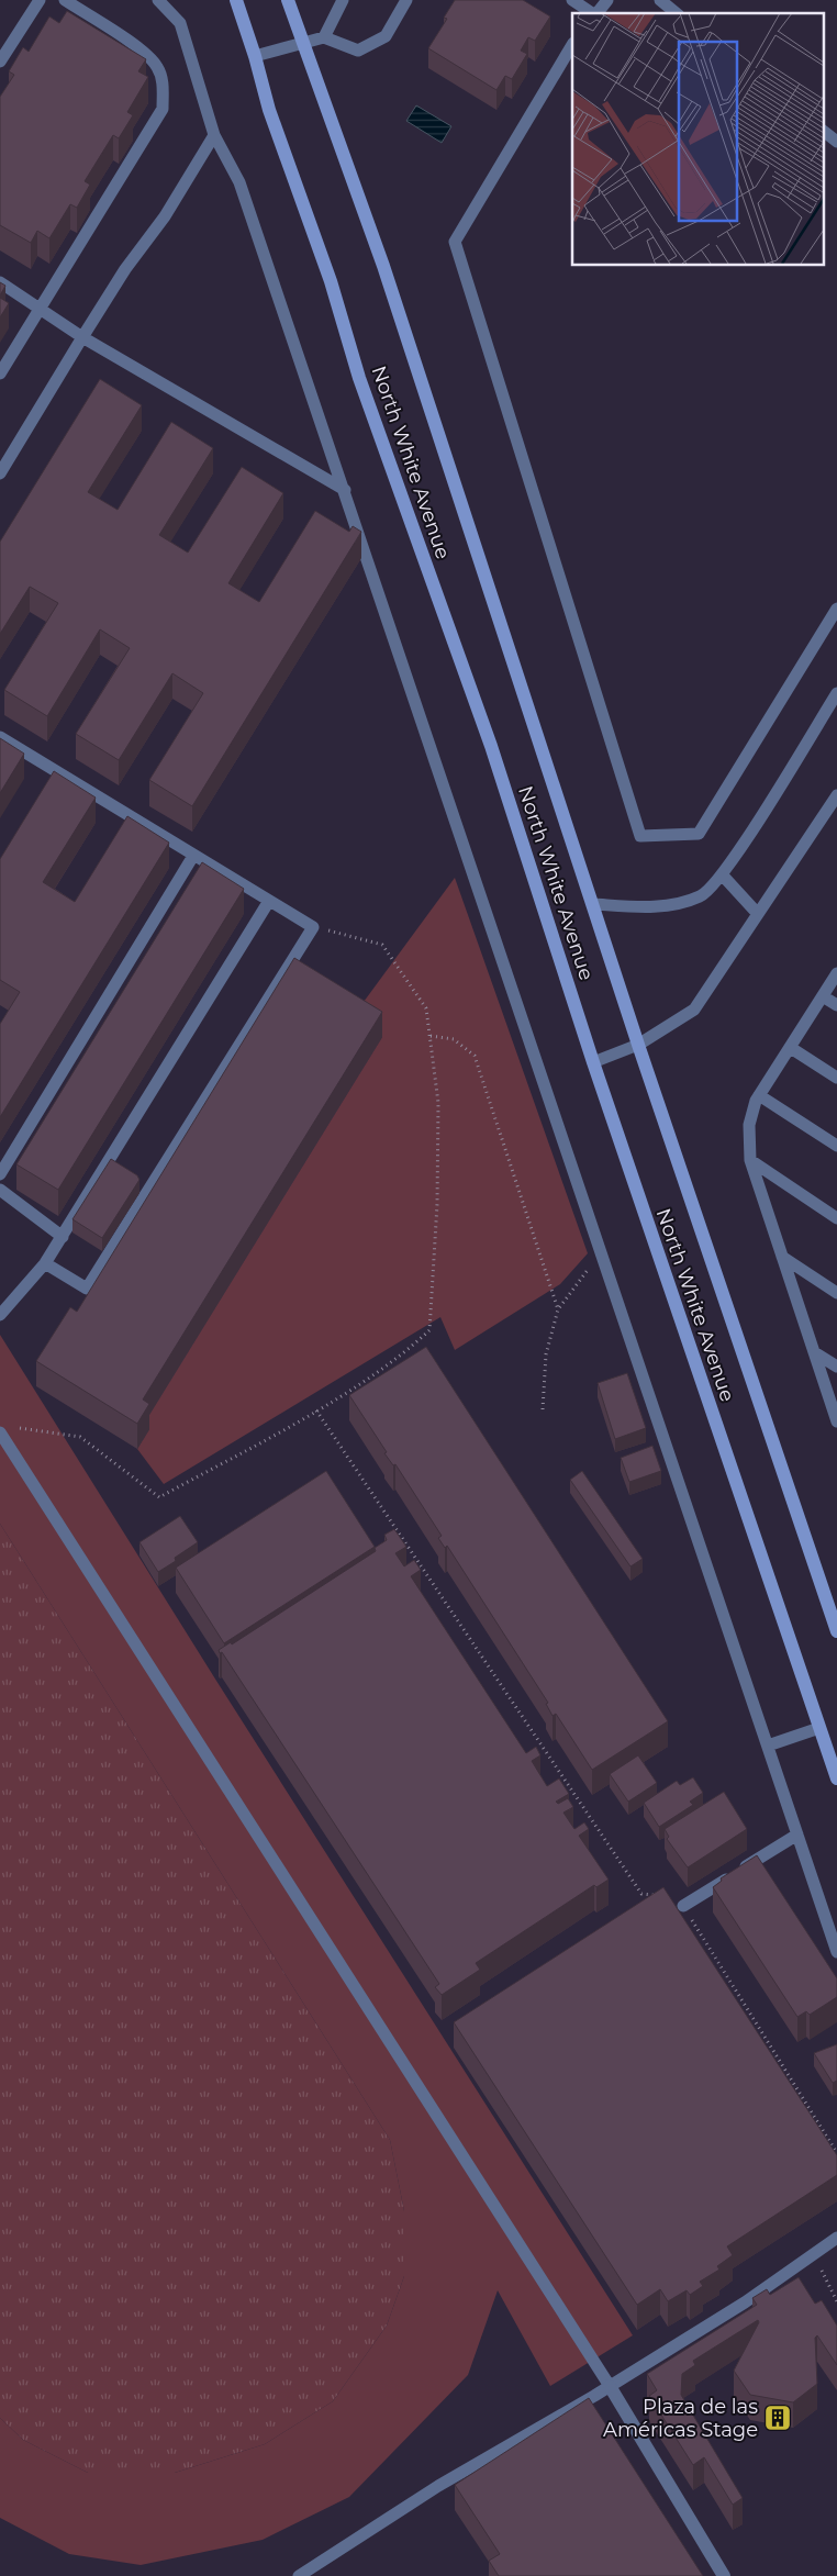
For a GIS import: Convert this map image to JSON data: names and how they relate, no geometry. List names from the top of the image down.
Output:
{
  "streets": {
    "main road": ["North White Avenue"]
  },
  "places": {
    "building": ["Plaza de las Américas Stage"]
  }
}
